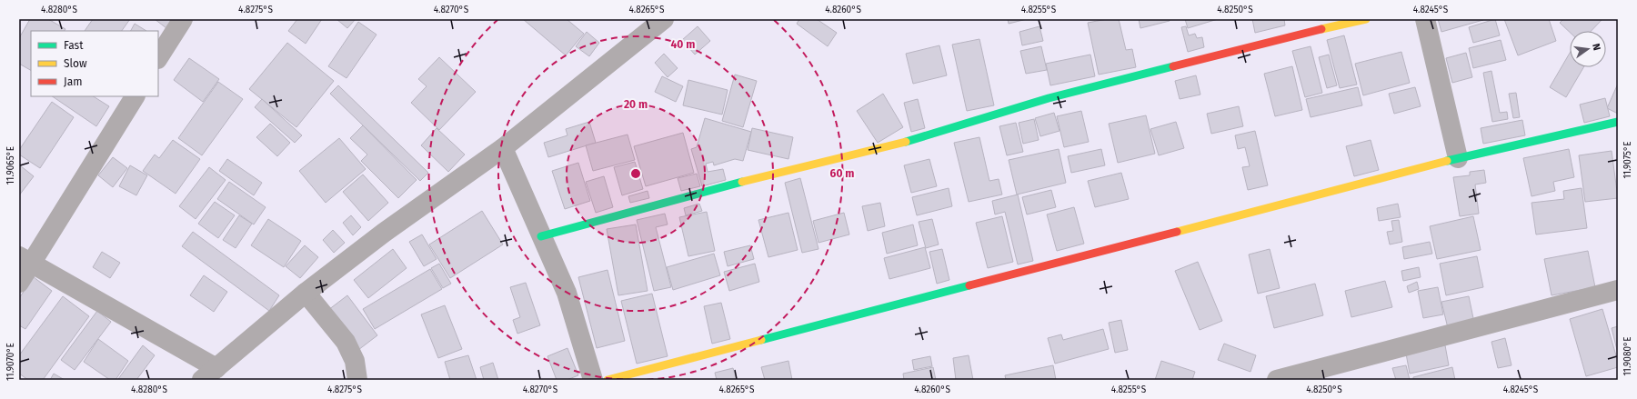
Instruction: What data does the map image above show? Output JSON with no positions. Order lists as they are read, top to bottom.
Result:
{
  "legend": ["Fast", "Slow", "Jam"],
  "north": "right",
  "coordinates": [
    "4.8280°S",
    "4.8275°S",
    "4.8270°S",
    "4.8265°S",
    "4.8260°S",
    "4.8255°S",
    "4.8250°S",
    "4.8245°S",
    "11.9075°E",
    "11.9065°E",
    "11.9080°E",
    "11.9070°E"
  ],
  "rings": ["40 m", "20 m", "60 m"]
}
